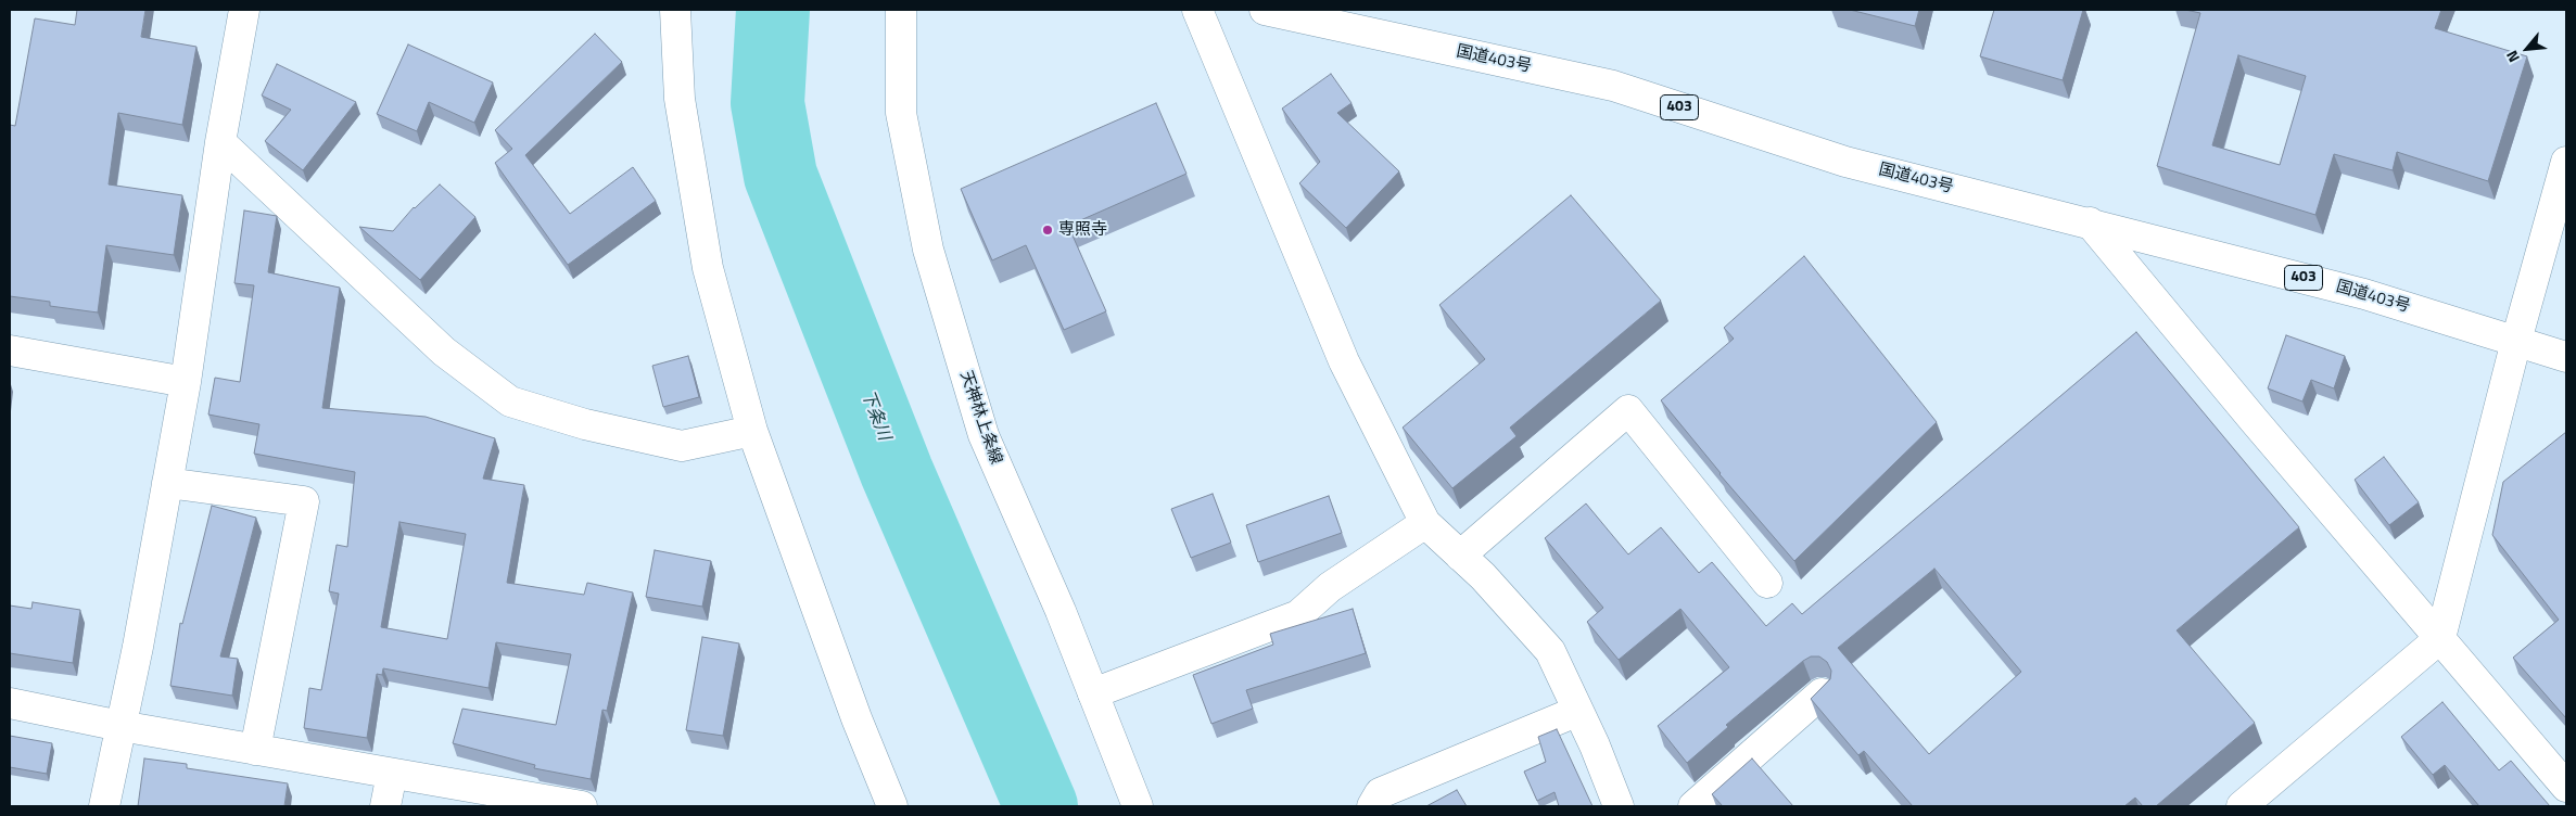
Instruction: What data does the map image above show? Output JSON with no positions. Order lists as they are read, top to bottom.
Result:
{
  "streets": {
    "main road": ["国道403号", "403", "天神林上条線"]
  },
  "water": ["下条川"],
  "places": ["専照寺"],
  "north": "bottom left"
}
